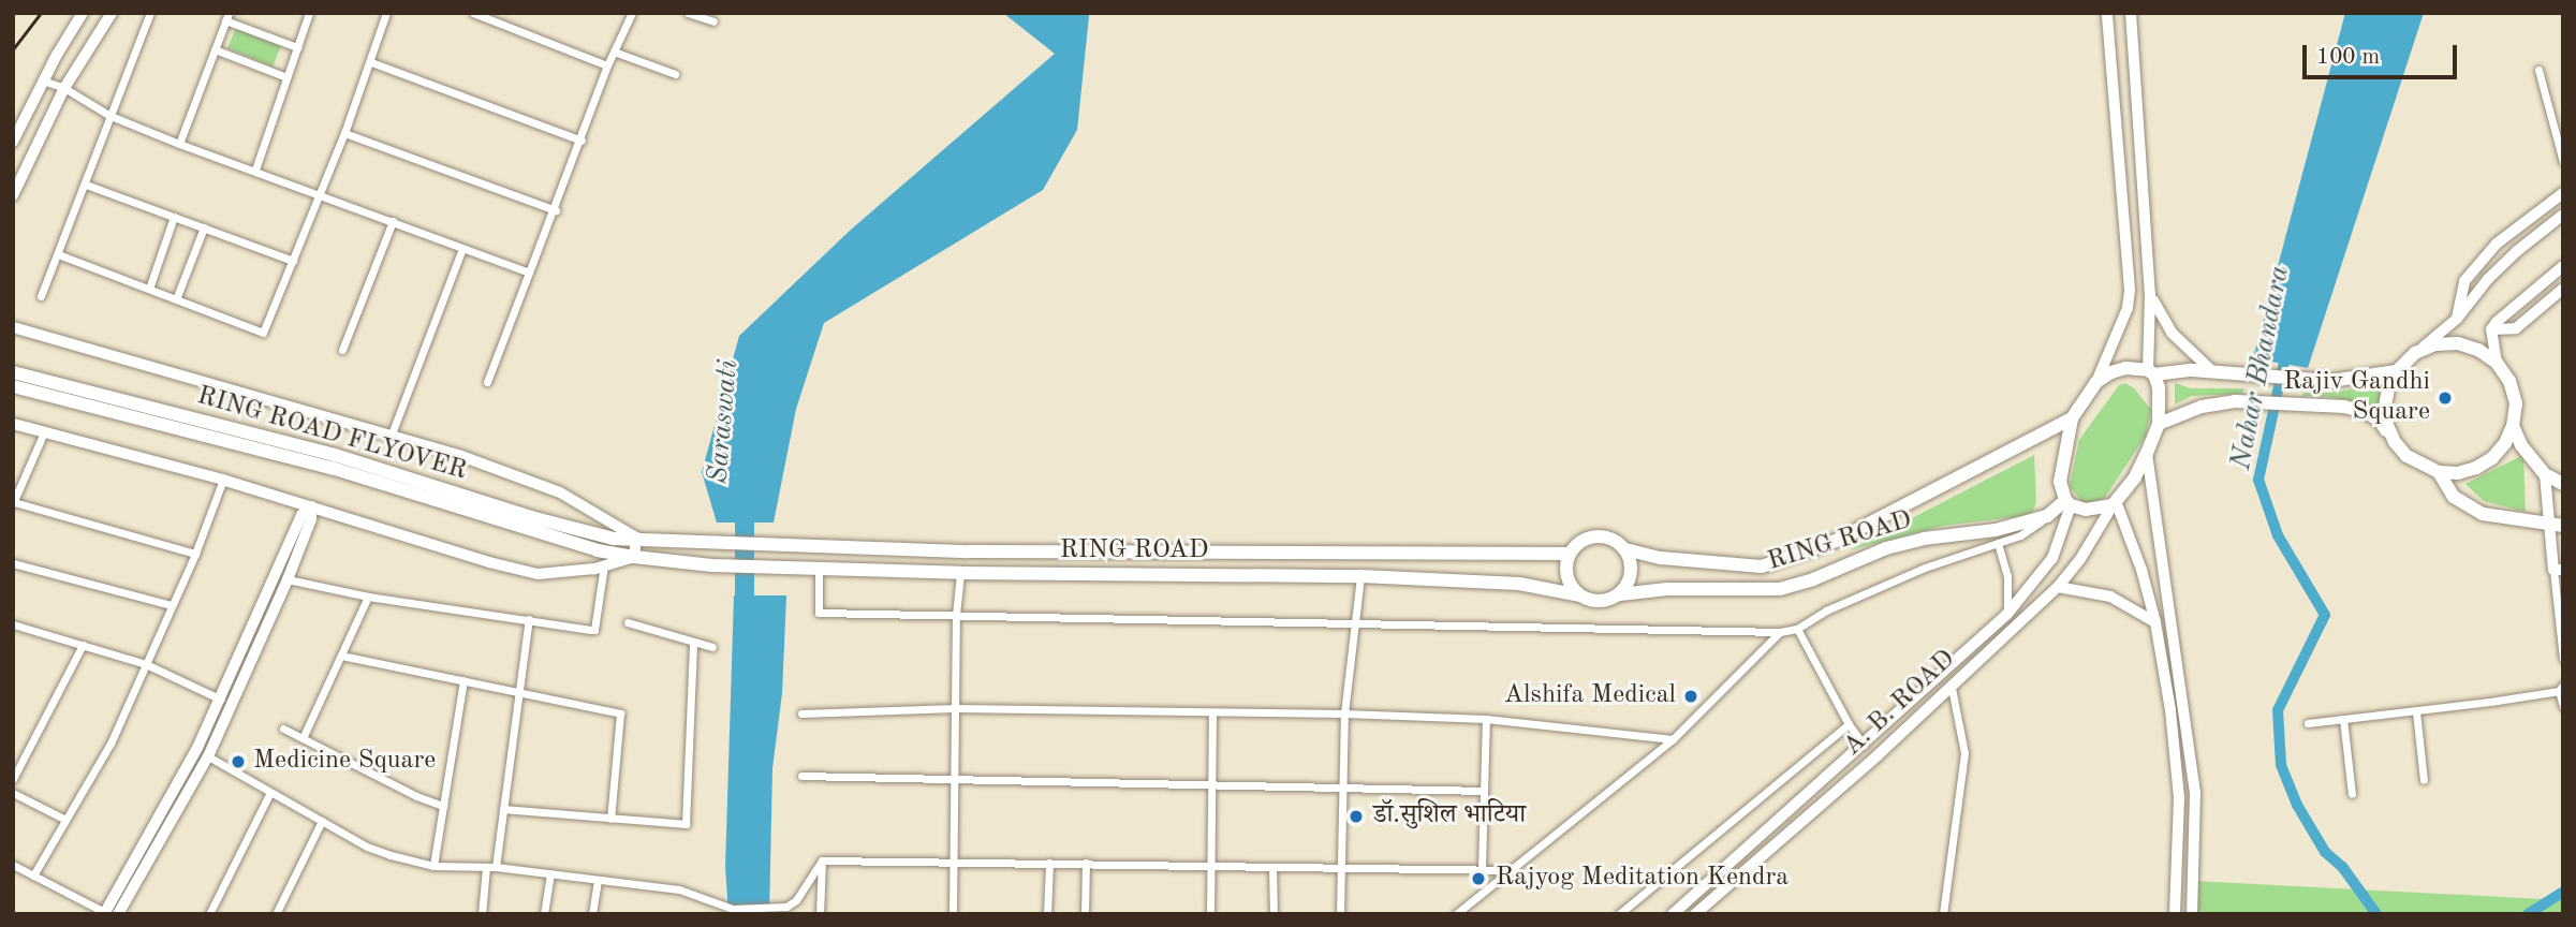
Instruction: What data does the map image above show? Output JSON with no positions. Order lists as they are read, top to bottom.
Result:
{
  "streets": {
    "highway": ["RING ROAD FLYOVER", "RING ROAD"],
    "main road": ["A. B. ROAD"]
  },
  "crossings": [
    ["RING ROAD FLYOVER", "RING ROAD"],
    ["RING ROAD", "A. B. ROAD"]
  ],
  "water": ["Nahar Bhandara", "Saraswati"],
  "places": [
    "Rajiv Gandhi Square",
    "Alshifa Medical",
    "Medicine Square",
    "डॉ.सुशिल भाटिया",
    "Rajyog Meditation Kendra"
  ],
  "scale_bar": "100 m"
}
